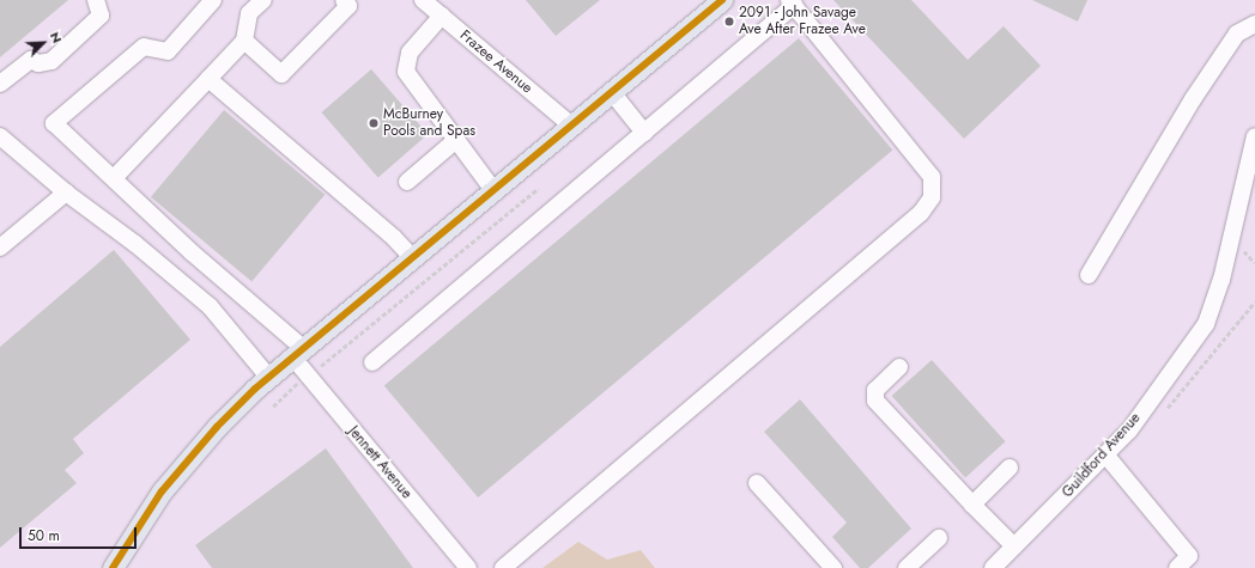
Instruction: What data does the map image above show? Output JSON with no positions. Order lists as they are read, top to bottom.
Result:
{
  "streets": {
    "street": ["Frazee Avenue", "Guildford Avenue", "Jennett Avenue"]
  },
  "places": ["2091 - John Savage Ave After Frazee Ave", "McBurney Pools and Spas"],
  "scale_bar": "50 m",
  "north": "top right"
}
